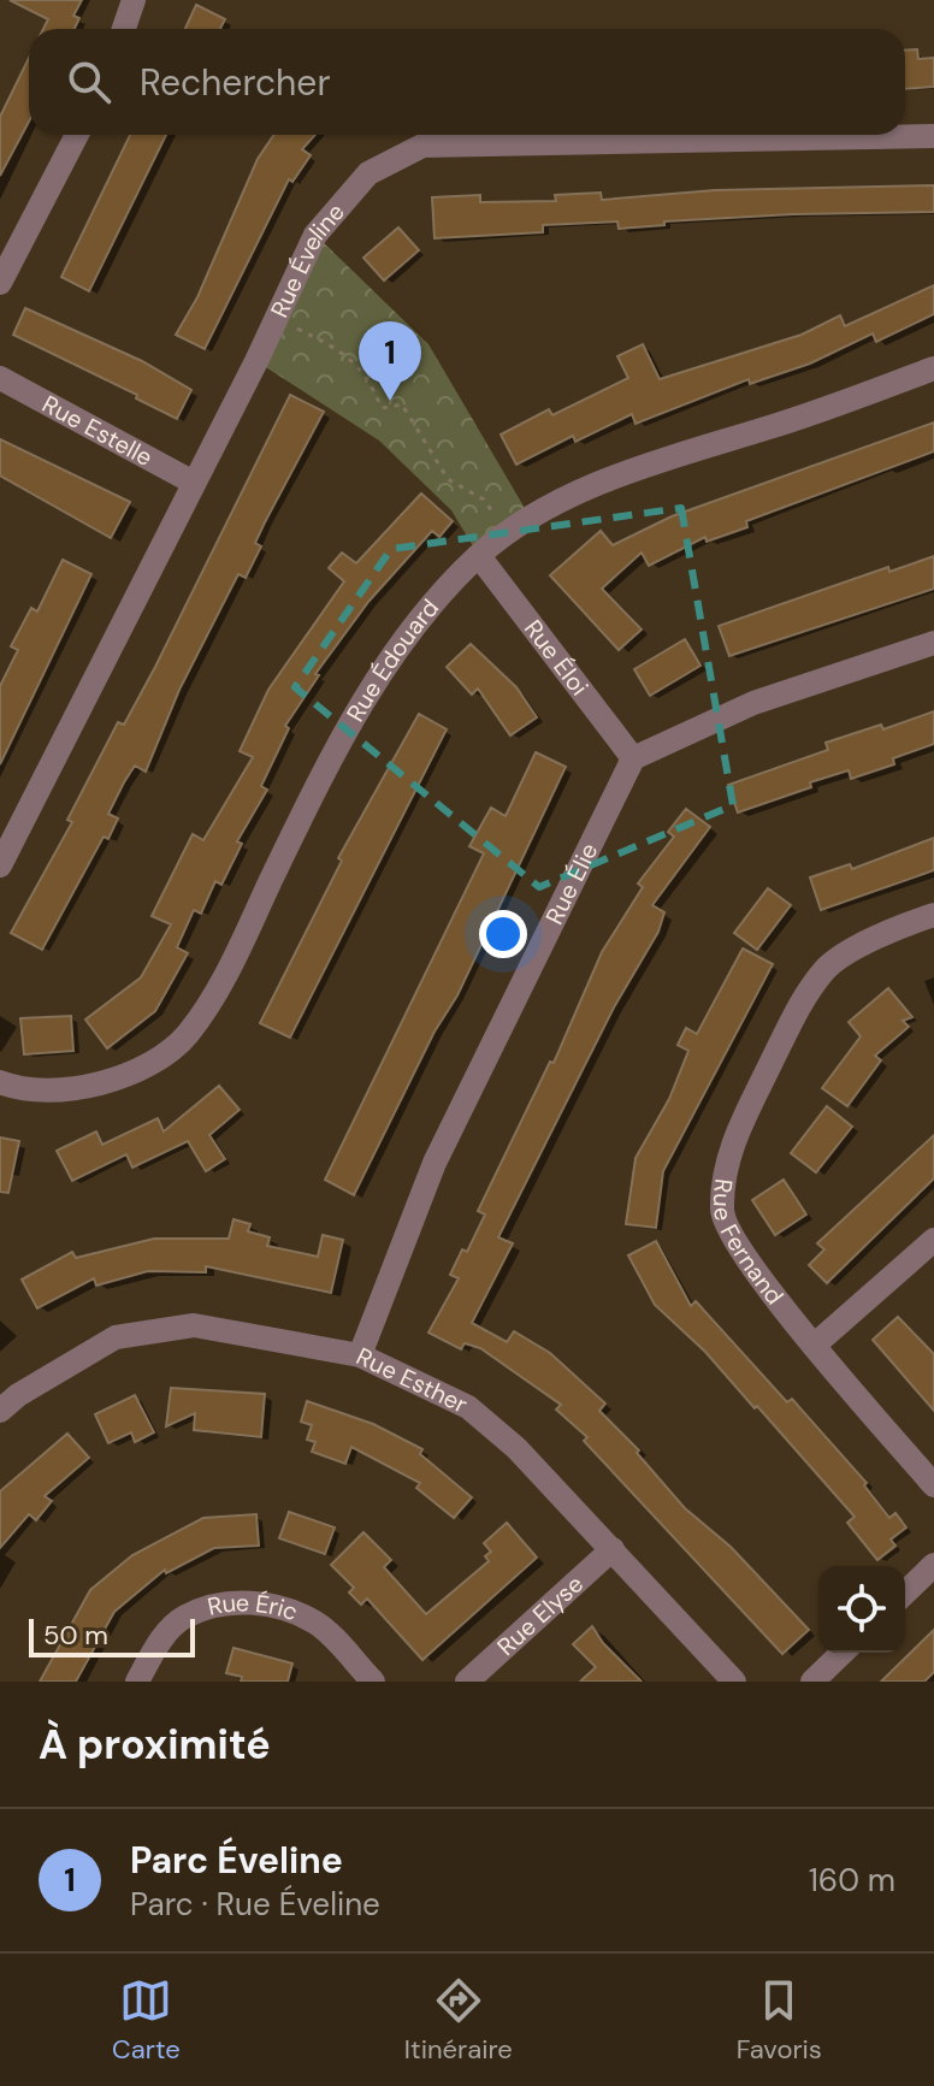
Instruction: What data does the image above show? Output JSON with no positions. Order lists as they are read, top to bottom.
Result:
{
  "streets": {
    "street": [
      "Rue Éveline",
      "Rue Estelle",
      "Rue Éloi",
      "Rue Édouard",
      "Rue Élie",
      "Rue Fernand",
      "Rue Esther",
      "Rue Éric",
      "Rue Elyse"
    ]
  },
  "crossings": [
    ["Rue Éveline", "Rue Estelle"],
    ["Rue Éloi", "Rue Édouard"],
    ["Rue Éloi", "Rue Élie"],
    ["Rue Élie", "Rue Esther"],
    ["Rue Esther", "Rue Elyse"]
  ],
  "scale_bar": "50 m",
  "page": {
    "search": "Rechercher",
    "pins": "1",
    "scale": "50 m",
    "heading": "À proximité",
    "list": [
      {
        "mark": "1",
        "name": "Parc Éveline",
        "note": "Parc · Rue Éveline",
        "value": "160 m"
      }
    ],
    "nav": ["Carte", "Itinéraire", "Favoris"]
  }
}
